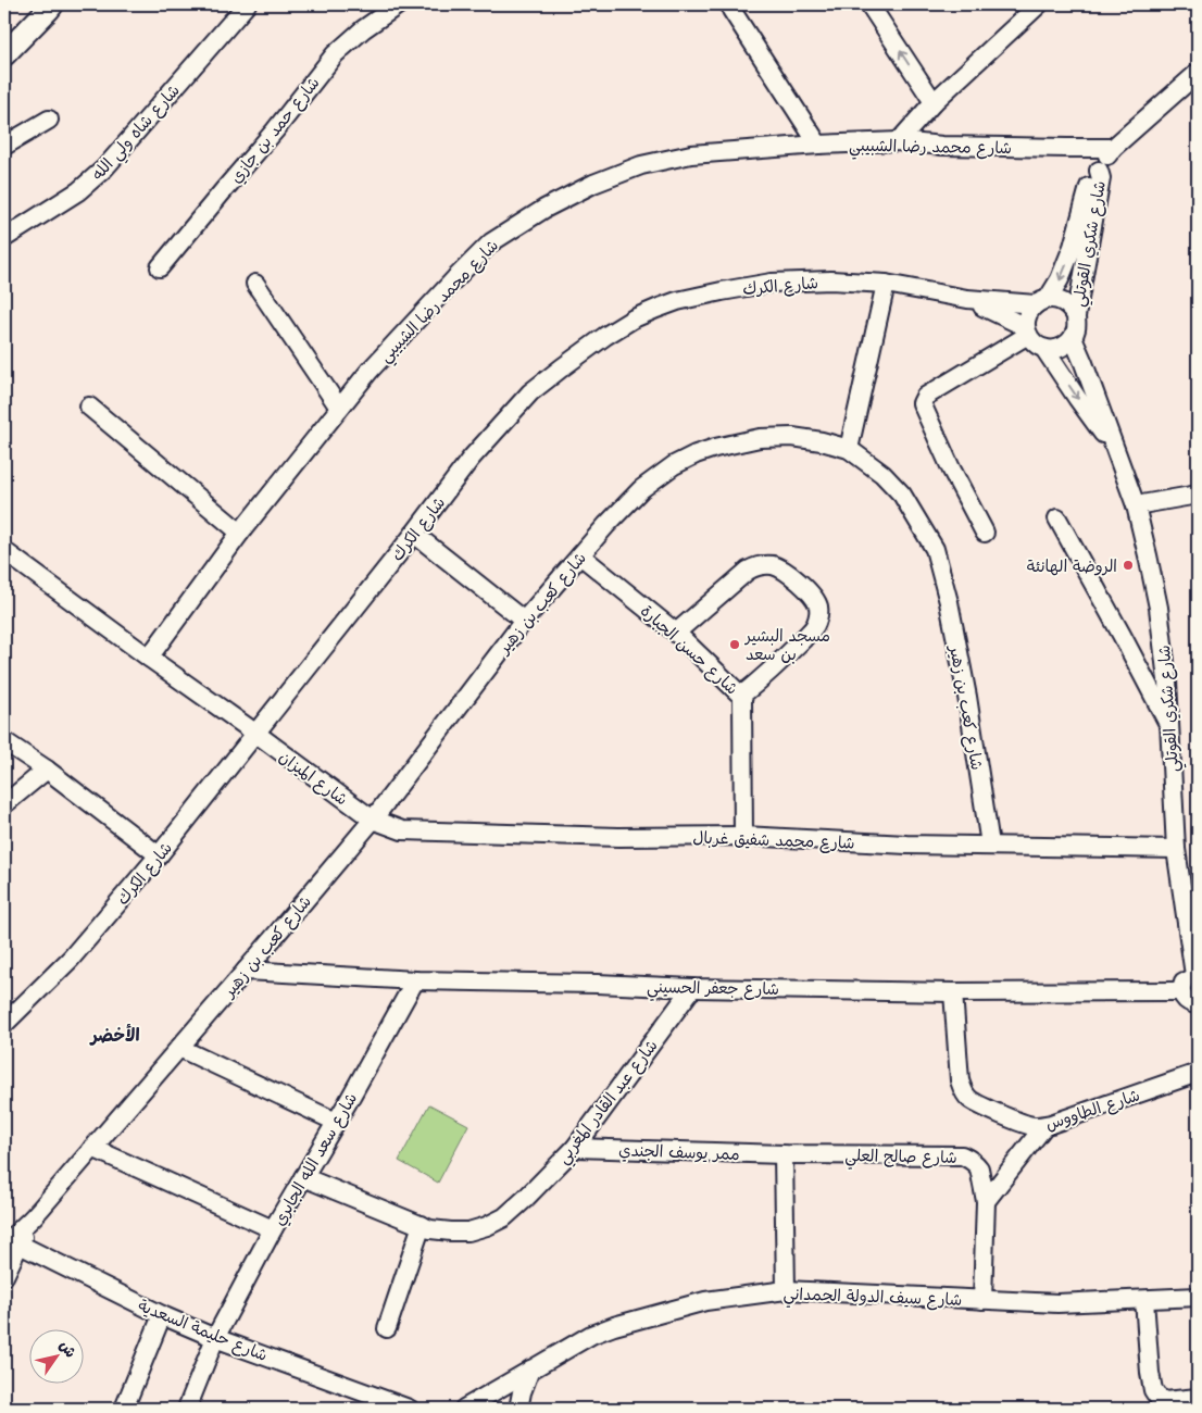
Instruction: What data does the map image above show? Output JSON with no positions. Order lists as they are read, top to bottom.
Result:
{
  "streets": {
    "street": [
      "شارع حمد بن جازي",
      "شارع شاه ولي الله",
      "شارع محمد رضا الشبيبي",
      "شارع شكري القوتلي",
      "شارع الكرك",
      "شارع كعب بن زهير",
      "شارع حسن الجبارة",
      "شارع الميزان",
      "شارع محمد شفيق غربال",
      "شارع جعفر الحسيني",
      "شارع عبد القادر المغربي",
      "شارع الطاووس",
      "ممر يوسف الجندي",
      "شارع صالح العلي",
      "شارع سعد الله الجابري",
      "شارع سيف الدولة الحمداني",
      "شارع حليمة السعدية"
    ]
  },
  "crossings": [
    ["شارع محمد رضا الشبيبي", "شارع شكري القوتلي"],
    ["شارع شكري القوتلي", "شارع الكرك"],
    ["شارع شكري القوتلي", "شارع محمد شفيق غربال"],
    ["شارع الكرك", "شارع الميزان"],
    ["شارع كعب بن زهير", "شارع حسن الجبارة"],
    ["شارع كعب بن زهير", "شارع الميزان"],
    ["شارع كعب بن زهير", "شارع محمد شفيق غربال"],
    ["شارع كعب بن زهير", "شارع جعفر الحسيني"],
    ["شارع كعب بن زهير", "شارع حليمة السعدية"],
    ["شارع حسن الجبارة", "شارع محمد شفيق غربال"],
    ["شارع الميزان", "شارع محمد شفيق غربال"],
    ["شارع جعفر الحسيني", "شارع عبد القادر المغربي"],
    ["شارع جعفر الحسيني", "شارع الطاووس"],
    ["شارع جعفر الحسيني", "شارع سعد الله الجابري"],
    ["شارع عبد القادر المغربي", "ممر يوسف الجندي"],
    ["شارع عبد القادر المغربي", "شارع سعد الله الجابري"],
    ["ممر يوسف الجندي", "شارع صالح العلي"],
    ["شارع صالح العلي", "شارع سيف الدولة الحمداني"],
    ["شارع سعد الله الجابري", "شارع حليمة السعدية"]
  ],
  "districts": ["الأخضر"],
  "places": ["الروضة الهانئة", "مسجد البشير بن سعد"],
  "north": "top right"
}
